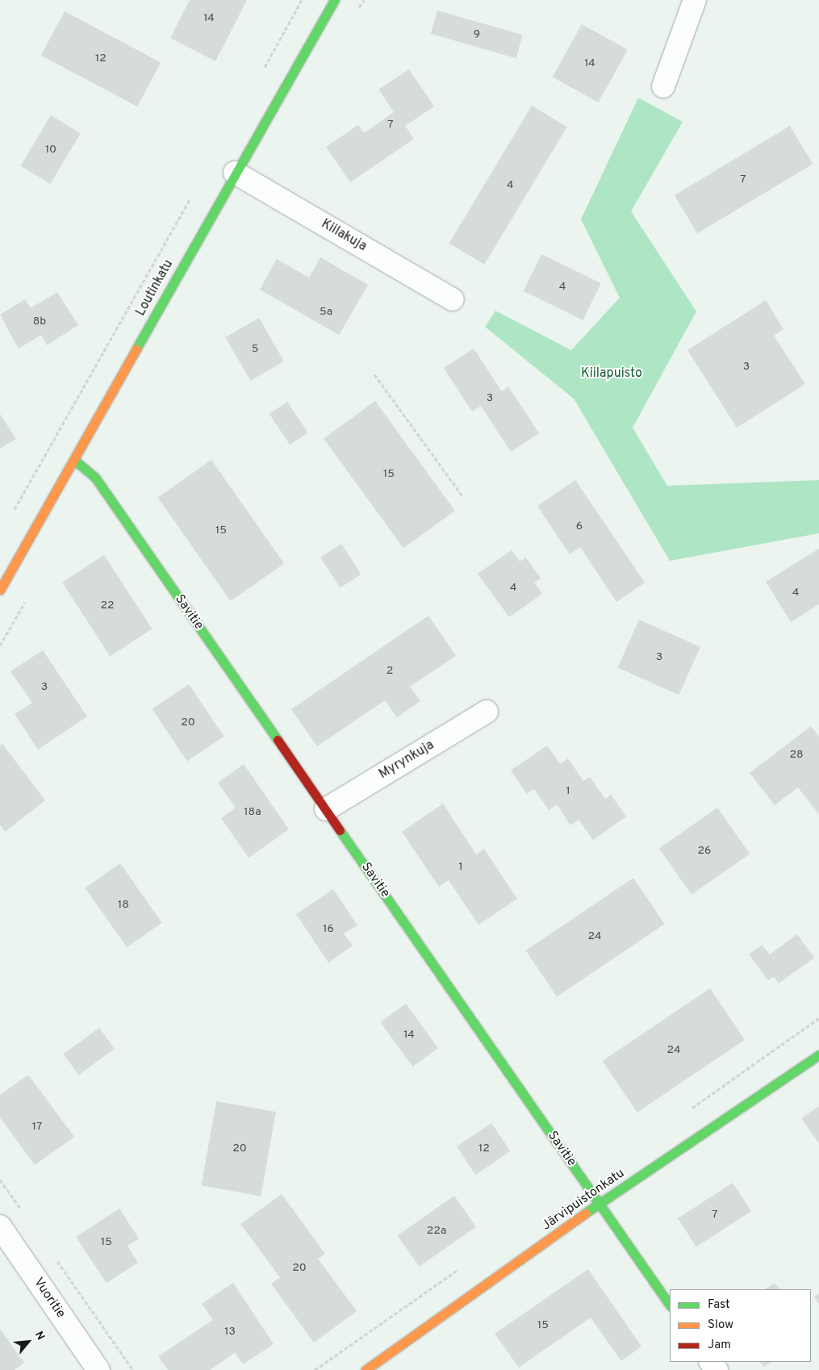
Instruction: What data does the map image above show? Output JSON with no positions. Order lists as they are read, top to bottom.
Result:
{
  "streets": {
    "street": [
      "Kiilakuja",
      "Loutinkatu",
      "Savitie",
      "Myrynkuja",
      "Järvipuistonkatu",
      "Vuoritie"
    ]
  },
  "crossings": [
    ["Kiilakuja", "Loutinkatu"],
    ["Loutinkatu", "Savitie"],
    ["Savitie", "Myrynkuja"],
    ["Savitie", "Järvipuistonkatu"]
  ],
  "parks": ["Kiilapuisto"],
  "house_numbers": [
    "14",
    "9",
    "12",
    "14",
    "7",
    "10",
    "7",
    "4",
    "4",
    "5a",
    "8b",
    "5",
    "3",
    "3",
    "15",
    "6",
    "15",
    "4",
    "4",
    "22",
    "3",
    "2",
    "3",
    "20",
    "28",
    "1",
    "18a",
    "26",
    "1",
    "18",
    "16",
    "24",
    "14",
    "24",
    "17",
    "20",
    "12",
    "7",
    "22a",
    "15",
    "20",
    "15",
    "13"
  ],
  "legend": ["Fast", "Slow", "Jam"],
  "north": "top right"
}
